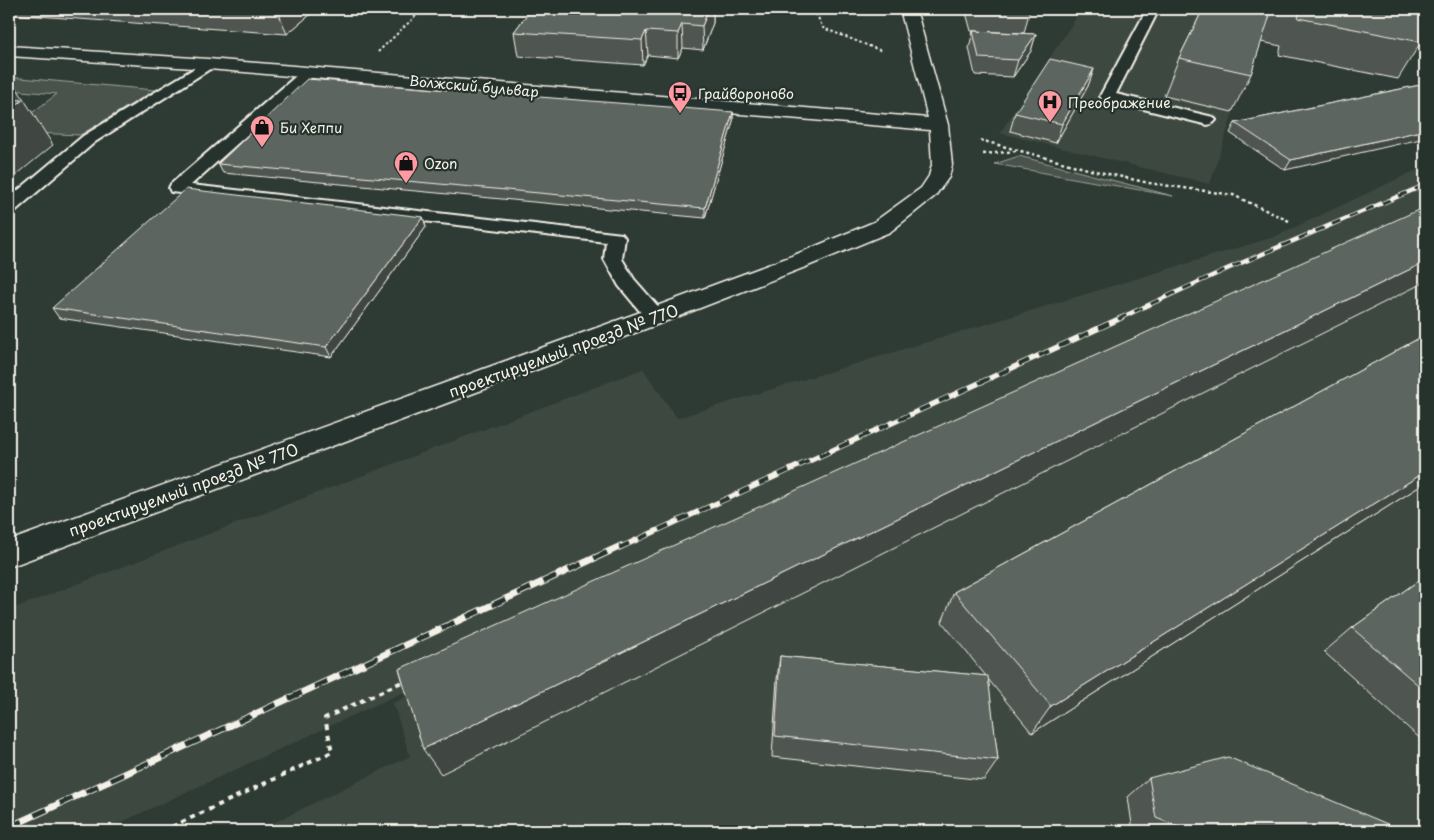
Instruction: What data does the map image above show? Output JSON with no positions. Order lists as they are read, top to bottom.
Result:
{
  "streets": {
    "street": ["Волжский бульвар", "проектируемый проезд № 770"]
  },
  "crossings": [
    ["Волжский бульвар", "проектируемый проезд № 770"]
  ],
  "places": {
    "bus stop": ["Грайвороново"],
    "hospital": ["Преображение"],
    "shop": ["Би Хеппи", "Ozon"]
  }
}
